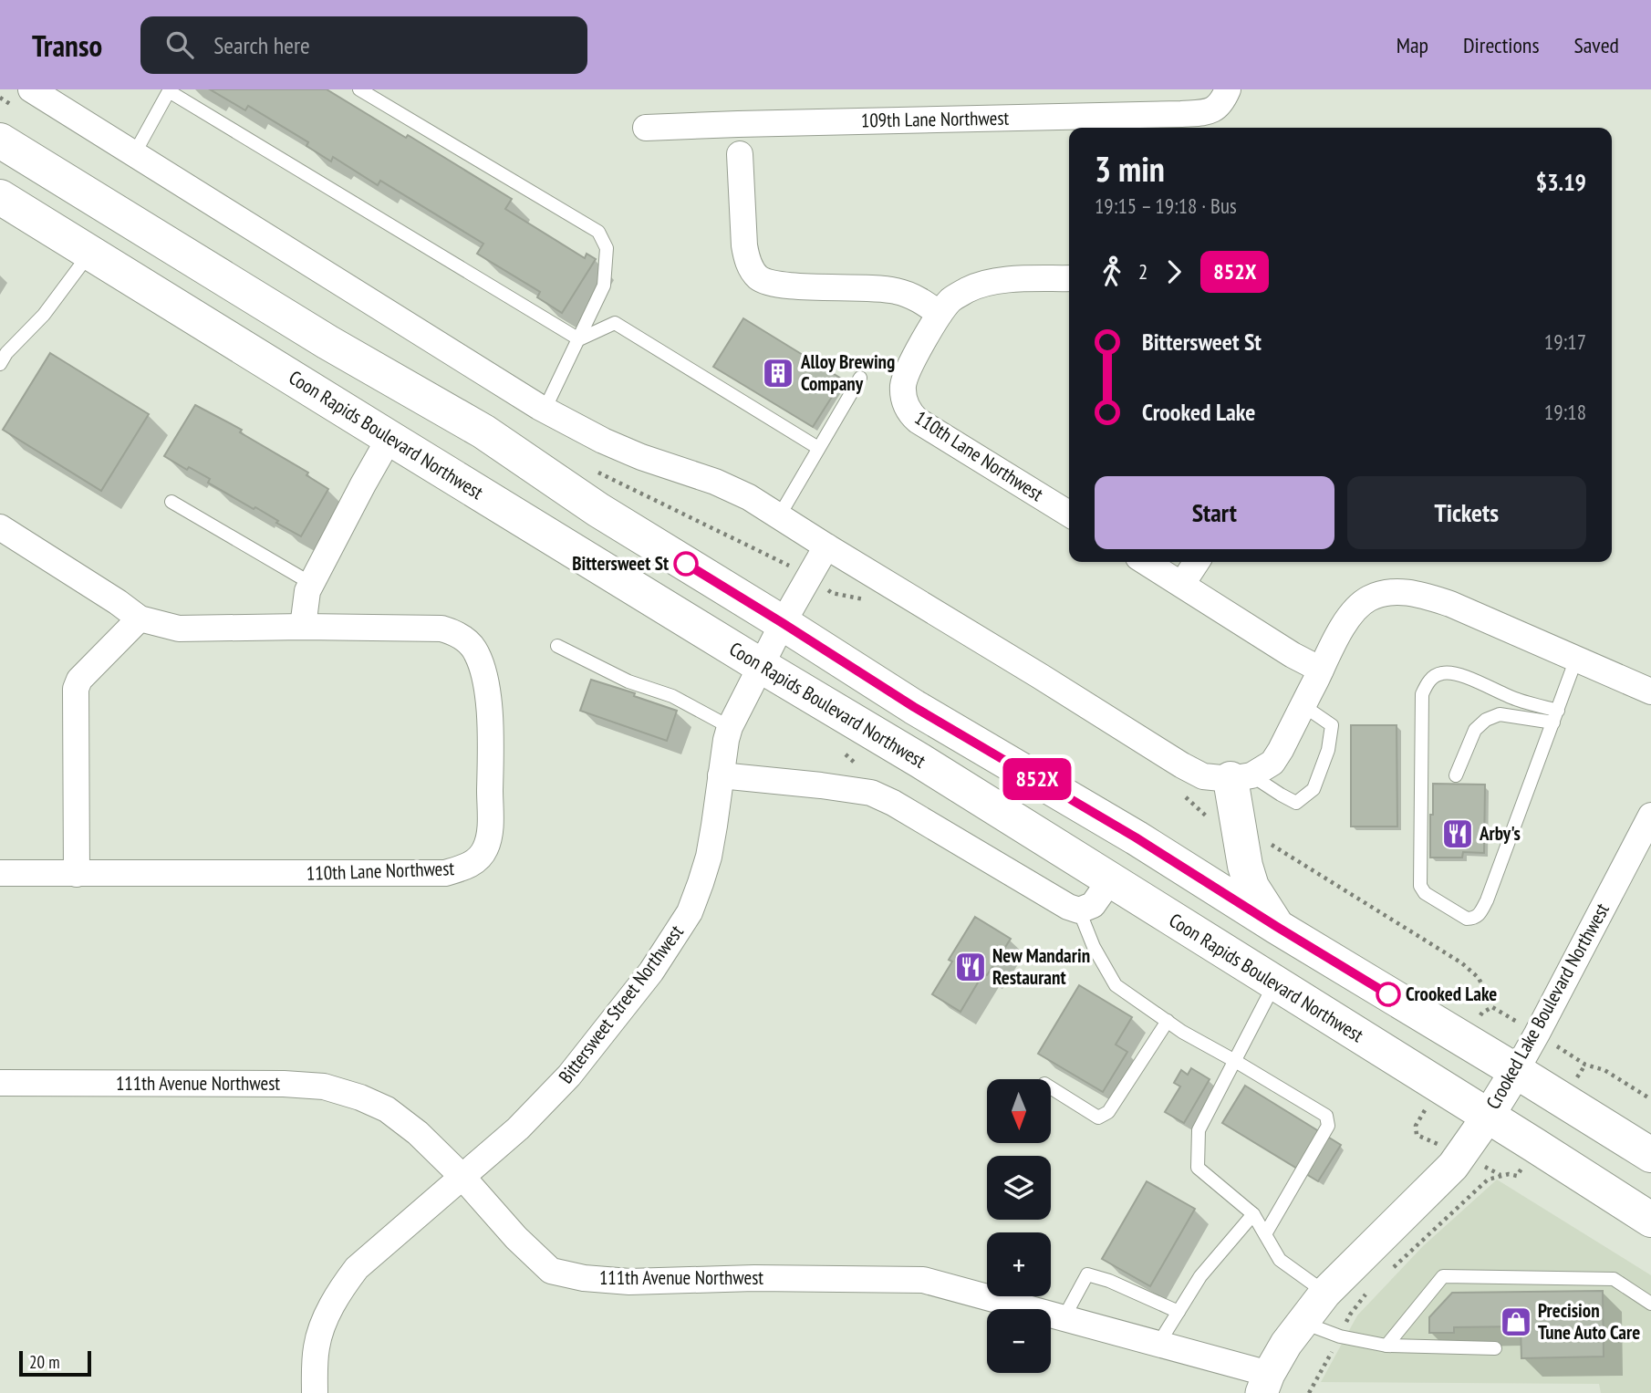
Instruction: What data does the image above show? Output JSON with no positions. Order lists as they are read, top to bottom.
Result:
{
  "streets": {
    "main road": ["Coon Rapids Boulevard Northwest"],
    "street": [
      "109th Lane Northwest",
      "110th Lane Northwest",
      "Bittersweet Street Northwest",
      "Crooked Lake Boulevard Northwest",
      "111th Avenue Northwest"
    ]
  },
  "crossings": [
    ["Coon Rapids Boulevard Northwest", "Bittersweet Street Northwest"],
    ["Coon Rapids Boulevard Northwest", "Crooked Lake Boulevard Northwest"],
    ["Bittersweet Street Northwest", "111th Avenue Northwest"],
    ["Crooked Lake Boulevard Northwest", "111th Avenue Northwest"]
  ],
  "places": {
    "building": ["Alloy Brewing Company"],
    "other": ["Bittersweet St", "Crooked Lake"],
    "restaurant": ["Arby's", "New Mandarin Restaurant"],
    "shop": ["Precision Tune Auto Care"]
  },
  "lines": ["bus line 852X"],
  "scale_bar": "20 m",
  "north": "bottom",
  "page": {
    "header": "Transo",
    "search": "Search here",
    "nav": ["Map", "Directions", "Saved"],
    "on_map": "852X",
    "heading": ["3 min", "19:15 – 19:18 · Bus", "$3.19"],
    "legs": ["2", "852X"],
    "list": [
      {
        "name": "Bittersweet St",
        "value": "19:17"
      },
      {
        "name": "Crooked Lake",
        "value": "19:18"
      }
    ],
    "buttons": ["Start", "Tickets"],
    "map_buttons": ["+", "−"],
    "scale": "20 m"
  }
}
